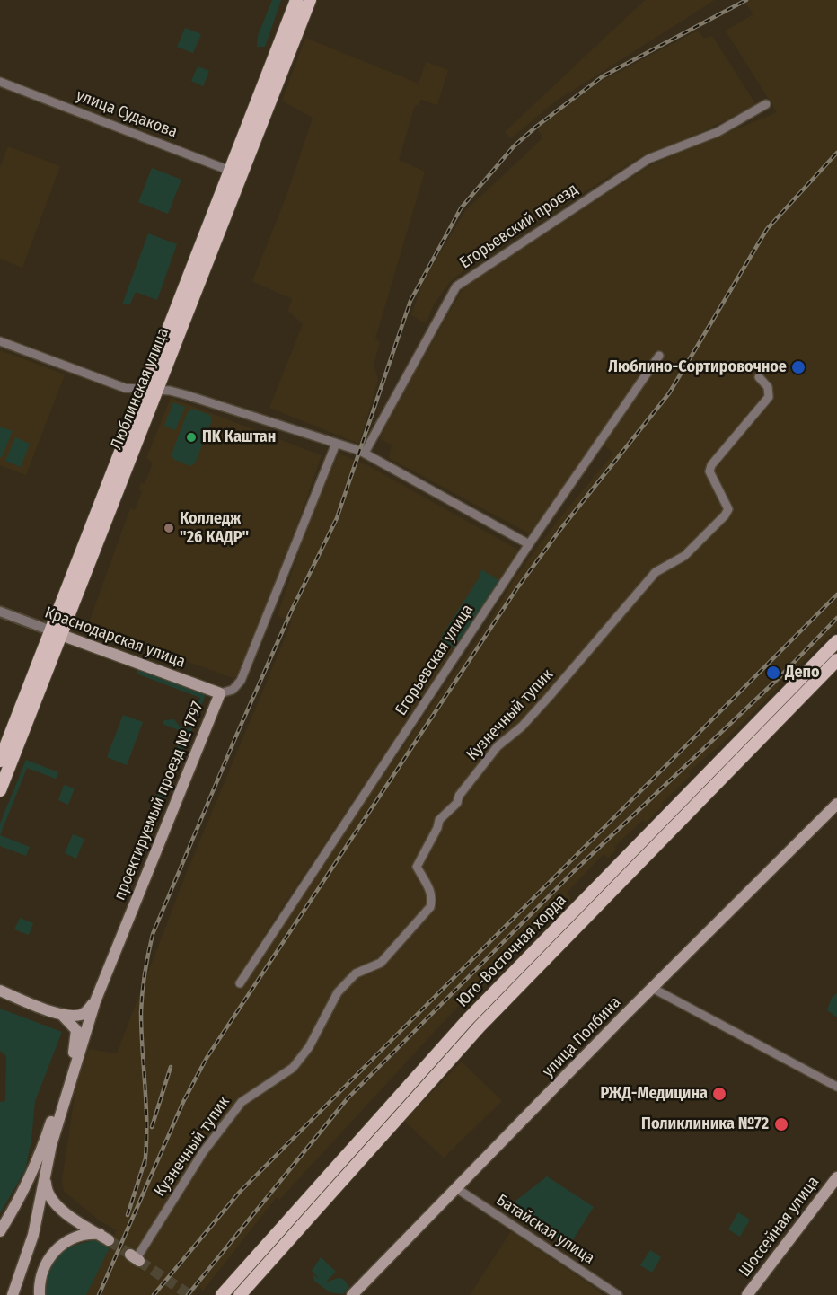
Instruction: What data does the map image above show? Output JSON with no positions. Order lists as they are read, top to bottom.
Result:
{
  "streets": {
    "main road": [
      "Люблинская улица",
      "Краснодарская улица",
      "проектируемый проезд № 1797",
      "Юго-Восточная хорда",
      "улица Полбина",
      "Шоссейная улица"
    ],
    "street": [
      "улица Судакова",
      "Егорьевский проезд",
      "Егорьевская улица",
      "Кузнечный тупик",
      "Батайская улица"
    ]
  },
  "crossings": [
    ["улица Судакова", "Люблинская улица"],
    ["Люблинская улица", "Краснодарская улица"],
    ["Краснодарская улица", "проектируемый проезд № 1797"],
    ["улица Полбина", "Батайская улица"]
  ],
  "places": [
    "Люблино-Сортировочное",
    "ПК Каштан",
    "Колледж \"26 КАДР\"",
    "Депо",
    "РЖД-Медицина",
    "Поликлиника №72"
  ]
}
